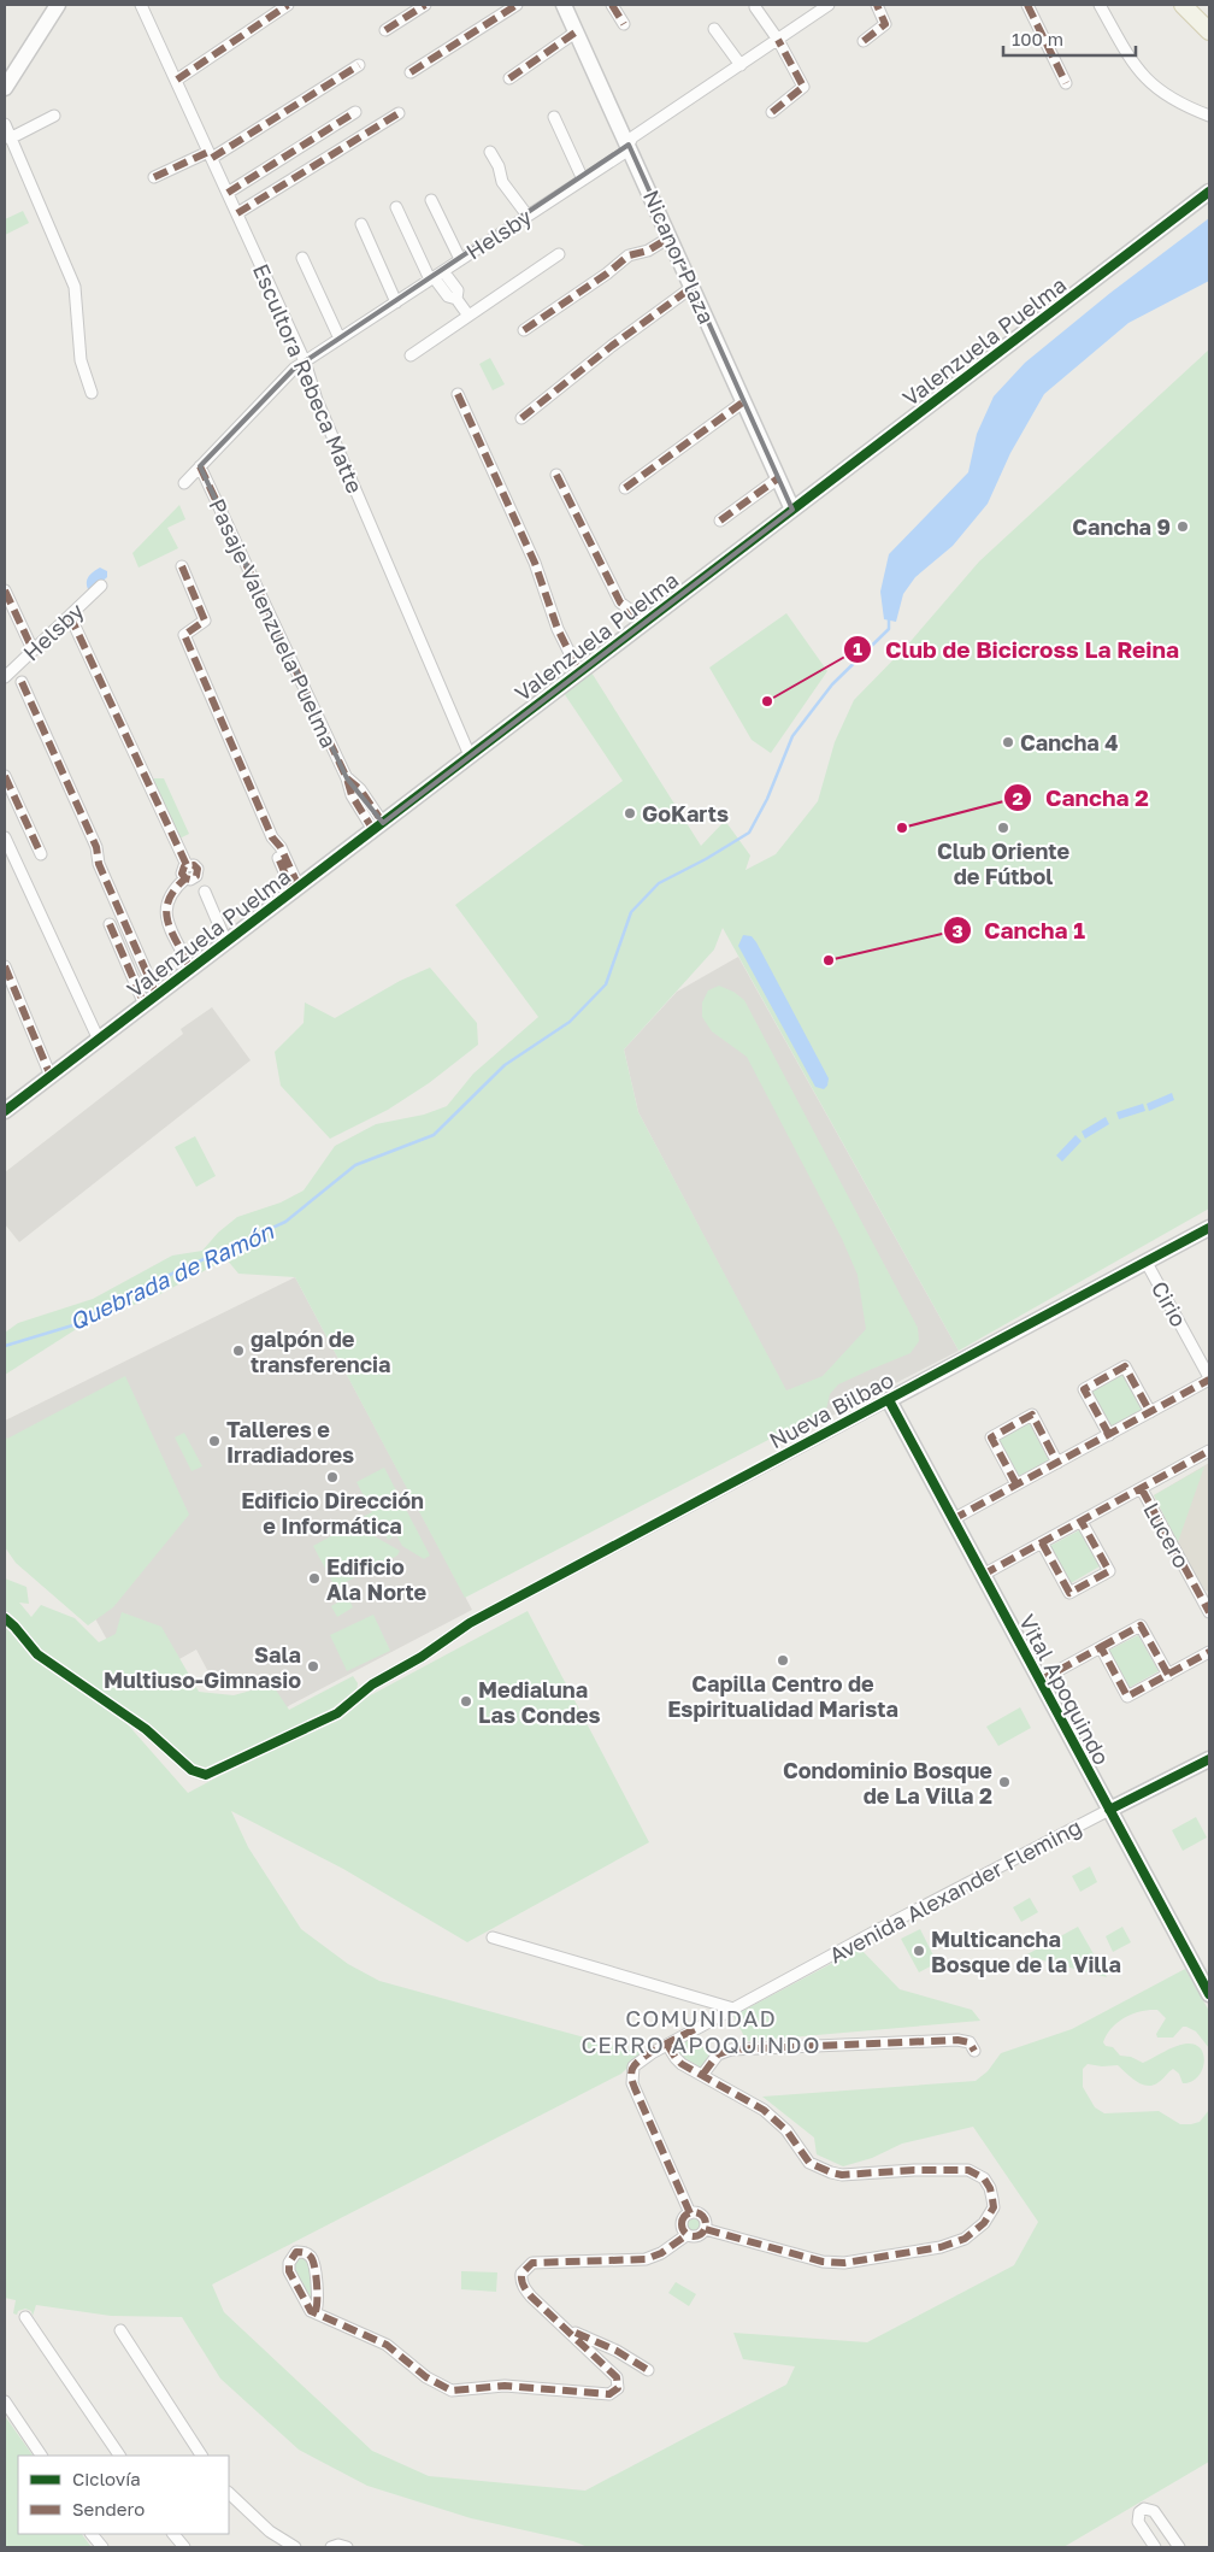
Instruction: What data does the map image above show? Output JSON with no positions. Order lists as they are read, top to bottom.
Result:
{
  "streets": {
    "street": [
      "Helsby",
      "Nicanor Plaza",
      "Valenzuela Puelma",
      "Escultora Rebeca Matte",
      "Pasaje Valenzuela Puelma",
      "Cirio",
      "Nueva Bilbao",
      "Lucero",
      "Vital Apoquindo",
      "Avenida Alexander Fleming"
    ]
  },
  "crossings": [
    ["Helsby", "Nicanor Plaza"],
    ["Helsby", "Escultora Rebeca Matte"],
    ["Helsby", "Pasaje Valenzuela Puelma"],
    ["Nicanor Plaza", "Valenzuela Puelma"],
    ["Valenzuela Puelma", "Escultora Rebeca Matte"],
    ["Valenzuela Puelma", "Pasaje Valenzuela Puelma"],
    ["Cirio", "Nueva Bilbao"],
    ["Nueva Bilbao", "Vital Apoquindo"],
    ["Vital Apoquindo", "Avenida Alexander Fleming"]
  ],
  "districts": ["COMUNIDAD CERRO APOQUINDO"],
  "water": ["Quebrada de Ramón"],
  "places": [
    "Cancha 9",
    "Club de Bicicross La Reina",
    "Cancha 4",
    "GoKarts",
    "Cancha 2",
    "Club Oriente de Fútbol",
    "Cancha 1",
    "galpón de transferencia",
    "Talleres e Irradiadores",
    "Edificio Dirección e Informática",
    "Edificio Ala Norte",
    "Capilla Centro de Espiritualidad Marista",
    "Sala Multiuso-Gimnasio",
    "Medialuna Las Condes",
    "Condominio Bosque de La Villa 2",
    "Multicancha Bosque de la Villa"
  ],
  "legend": ["Ciclovía", "Sendero"],
  "scale_bar": "100 m"
}
